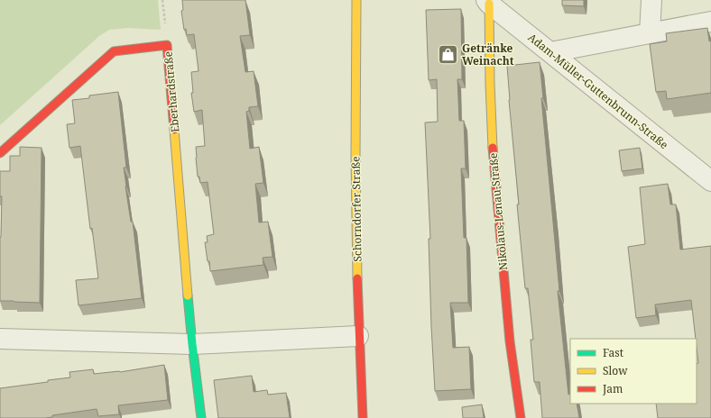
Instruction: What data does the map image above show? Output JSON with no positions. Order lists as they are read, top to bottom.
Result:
{
  "streets": {
    "street": [
      "Adam-Müller-Guttenbrunn-Straße",
      "Eberhardstraße",
      "Schorndorfer Straße",
      "Nikolaus-Lenau-Straße"
    ]
  },
  "crossings": [
    ["Adam-Müller-Guttenbrunn-Straße", "Nikolaus-Lenau-Straße"]
  ],
  "places": {
    "shop": ["Getränke Weinacht"]
  },
  "legend": ["Fast", "Slow", "Jam"]
}
